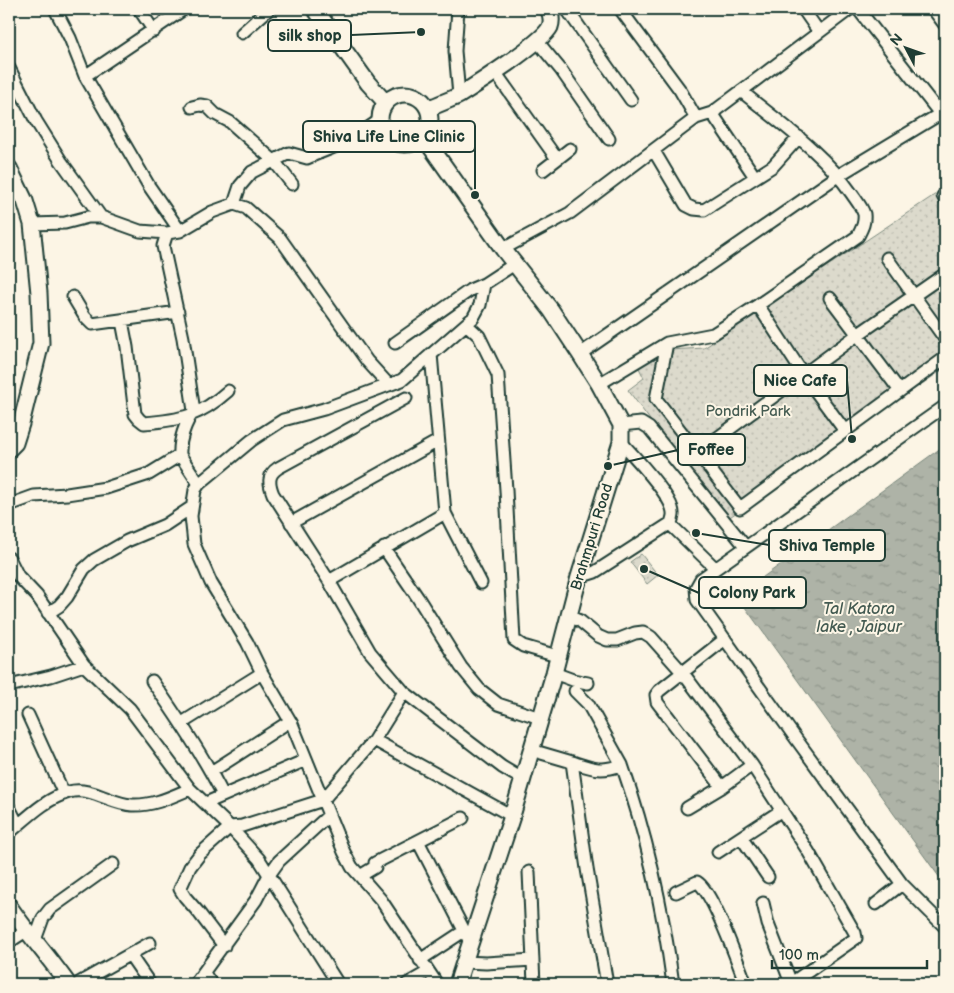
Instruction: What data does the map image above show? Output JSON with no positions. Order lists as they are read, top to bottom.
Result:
{
  "streets": {
    "street": ["Brahmpuri Road"]
  },
  "water": ["Tal Katora lake , Jaipur"],
  "parks": ["Pondrik Park"],
  "places": [
    "silk shop",
    "Shiva Life Line Clinic",
    "Nice Cafe",
    "Foffee",
    "Shiva Temple",
    "Colony Park"
  ],
  "scale_bar": "100 m",
  "north": "top left"
}
